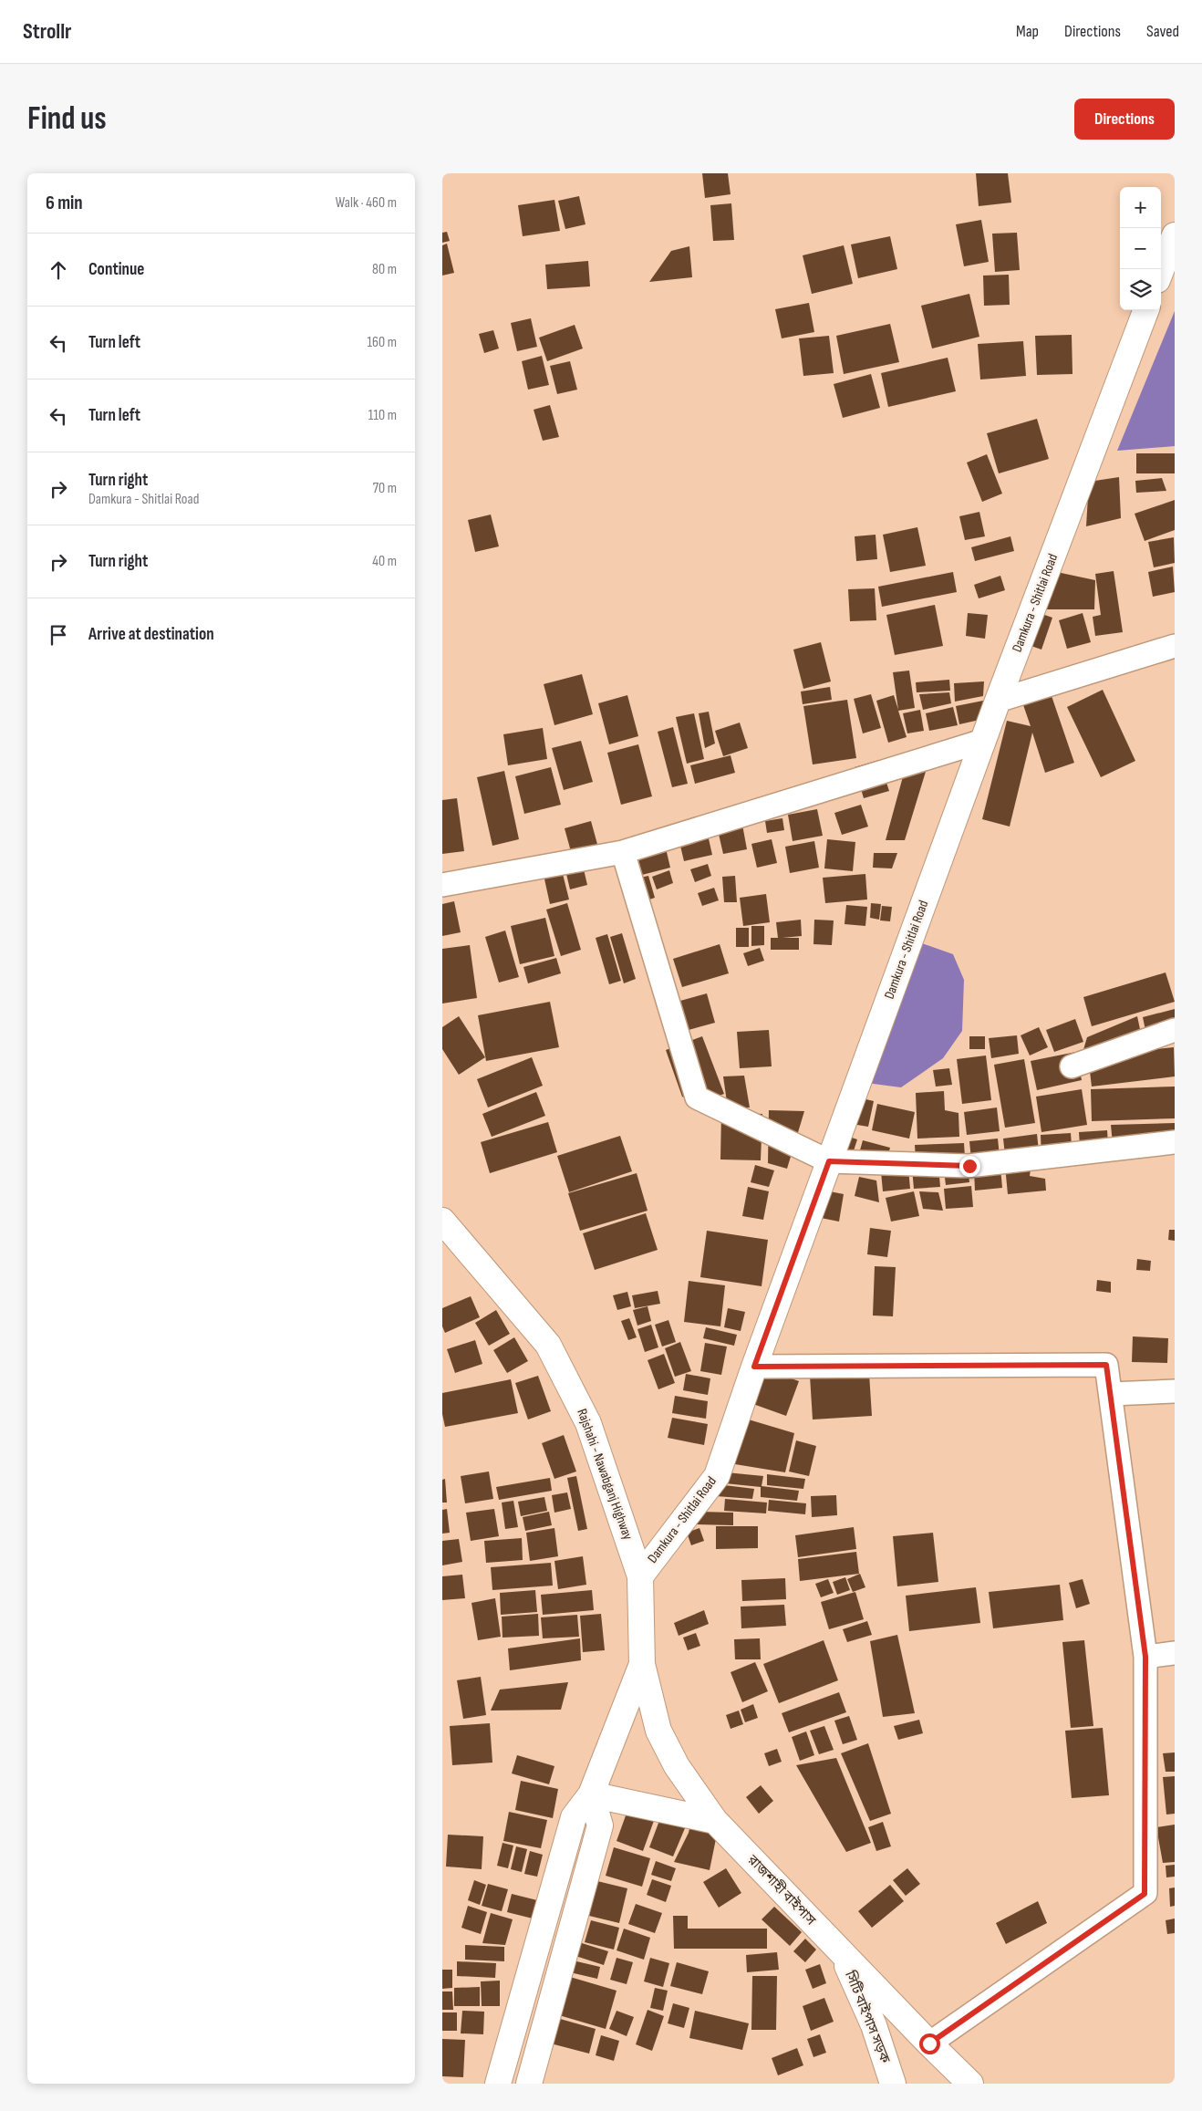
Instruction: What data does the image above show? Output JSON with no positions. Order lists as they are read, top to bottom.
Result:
{
  "streets": {
    "main road": [
      "Damkura - Shitlai Road",
      "Rajshahi - Nawabganj Highway",
      "রাজশাহী বাইপাস",
      "সিটি বাইপাস সড়ক"
    ]
  },
  "crossings": [
    ["Damkura - Shitlai Road", "Rajshahi - Nawabganj Highway"],
    ["Rajshahi - Nawabganj Highway", "রাজশাহী বাইপাস"],
    ["রাজশাহী বাইপাস", "সিটি বাইপাস সড়ক"]
  ],
  "page": {
    "header": "Strollr",
    "nav": ["Map", "Directions", "Saved"],
    "buttons": "Directions",
    "title": "Find us",
    "heading": ["6 min", "Walk · 460 m"],
    "map_buttons": ["+", "−"],
    "list": [
      ["Continue", "80 m"],
      ["Turn left", "160 m"],
      ["Turn left", "110 m"],
      ["Turn right", "Damkura - Shitlai Road", "70 m"],
      ["Turn right", "40 m"],
      "Arrive at destination"
    ]
  }
}
